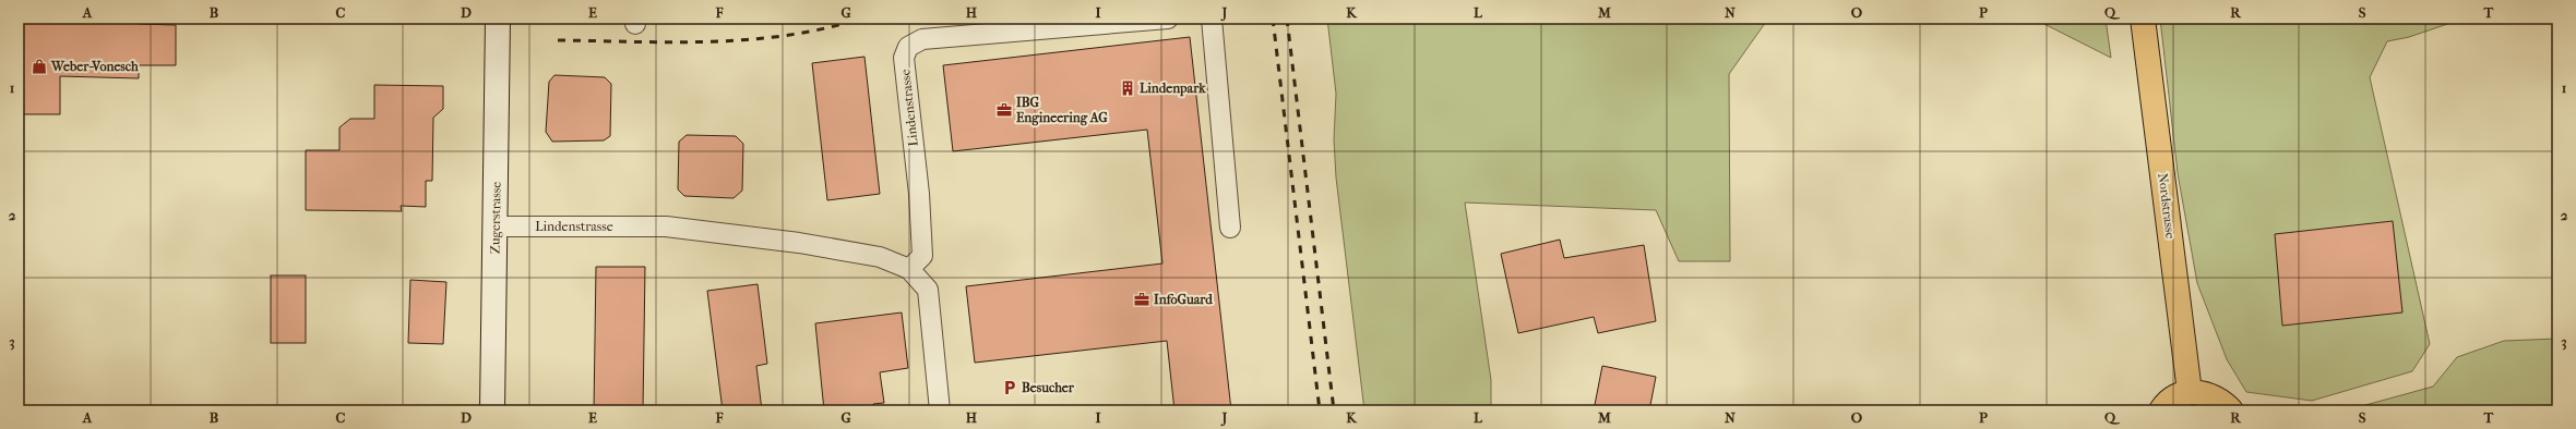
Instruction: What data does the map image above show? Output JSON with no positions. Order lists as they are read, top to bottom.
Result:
{
  "streets": {
    "main road": ["Nordstrasse", "Zugerstrasse"],
    "street": ["Lindenstrasse"]
  },
  "crossings": [
    ["Lindenstrasse", "Zugerstrasse"]
  ],
  "places": {
    "shop": ["Weber-Vonesch"],
    "building": ["Lindenpark"],
    "office": ["IBG Engineering AG", "InfoGuard"],
    "parking": ["Besucher"]
  },
  "grid": {
    "columns": [
      "A",
      "B",
      "C",
      "D",
      "E",
      "F",
      "G",
      "H",
      "I",
      "J",
      "K",
      "L",
      "M",
      "N",
      "O",
      "P",
      "Q",
      "R",
      "S",
      "T"
    ],
    "rows": ["1", "2", "3"]
  }
}
